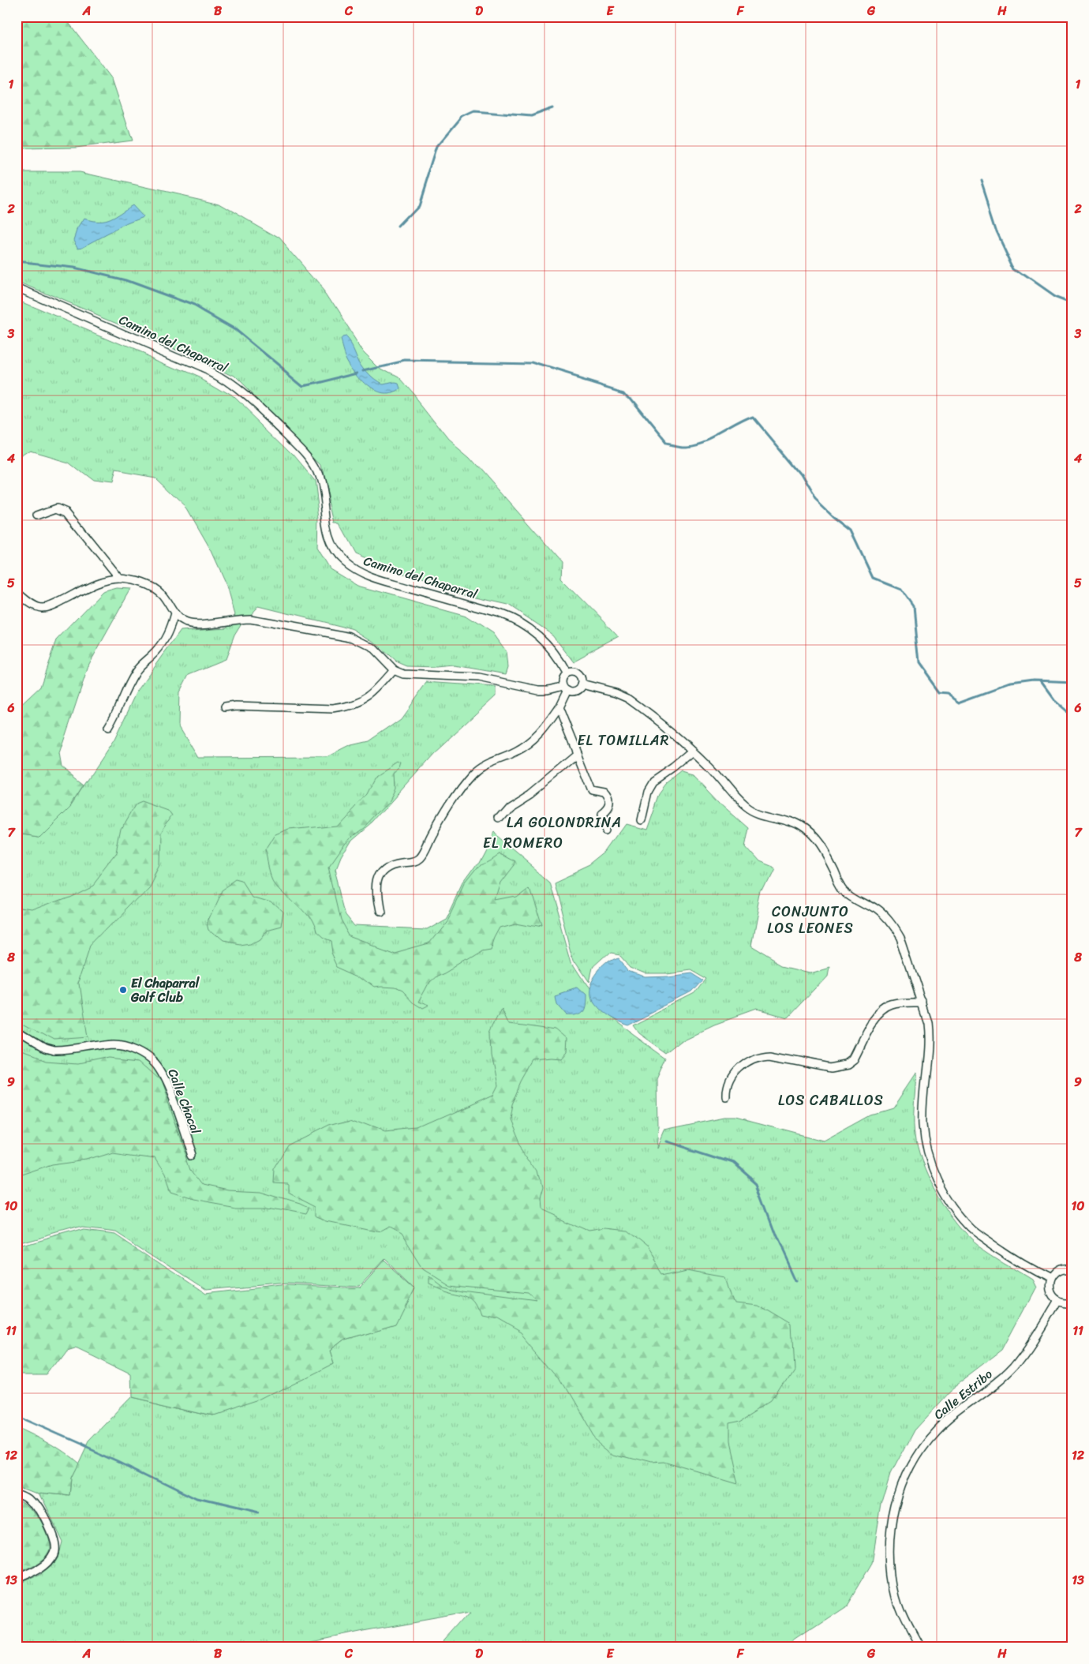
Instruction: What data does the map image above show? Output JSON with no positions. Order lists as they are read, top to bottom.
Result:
{
  "streets": {
    "street": ["Camino del Chaparral", "Calle Chacal", "Calle Estribo"]
  },
  "districts": [
    "EL TOMILLAR",
    "LA GOLONDRINA",
    "EL ROMERO",
    "CONJUNTO LOS LEONES",
    "LOS CABALLOS"
  ],
  "places": ["El Chaparral Golf Club"],
  "grid": {
    "columns": [
      "A",
      "B",
      "C",
      "D",
      "E",
      "F",
      "G",
      "H"
    ],
    "rows": [
      "1",
      "2",
      "3",
      "4",
      "5",
      "6",
      "7",
      "8",
      "9",
      "10",
      "11",
      "12",
      "13"
    ]
  }
}
